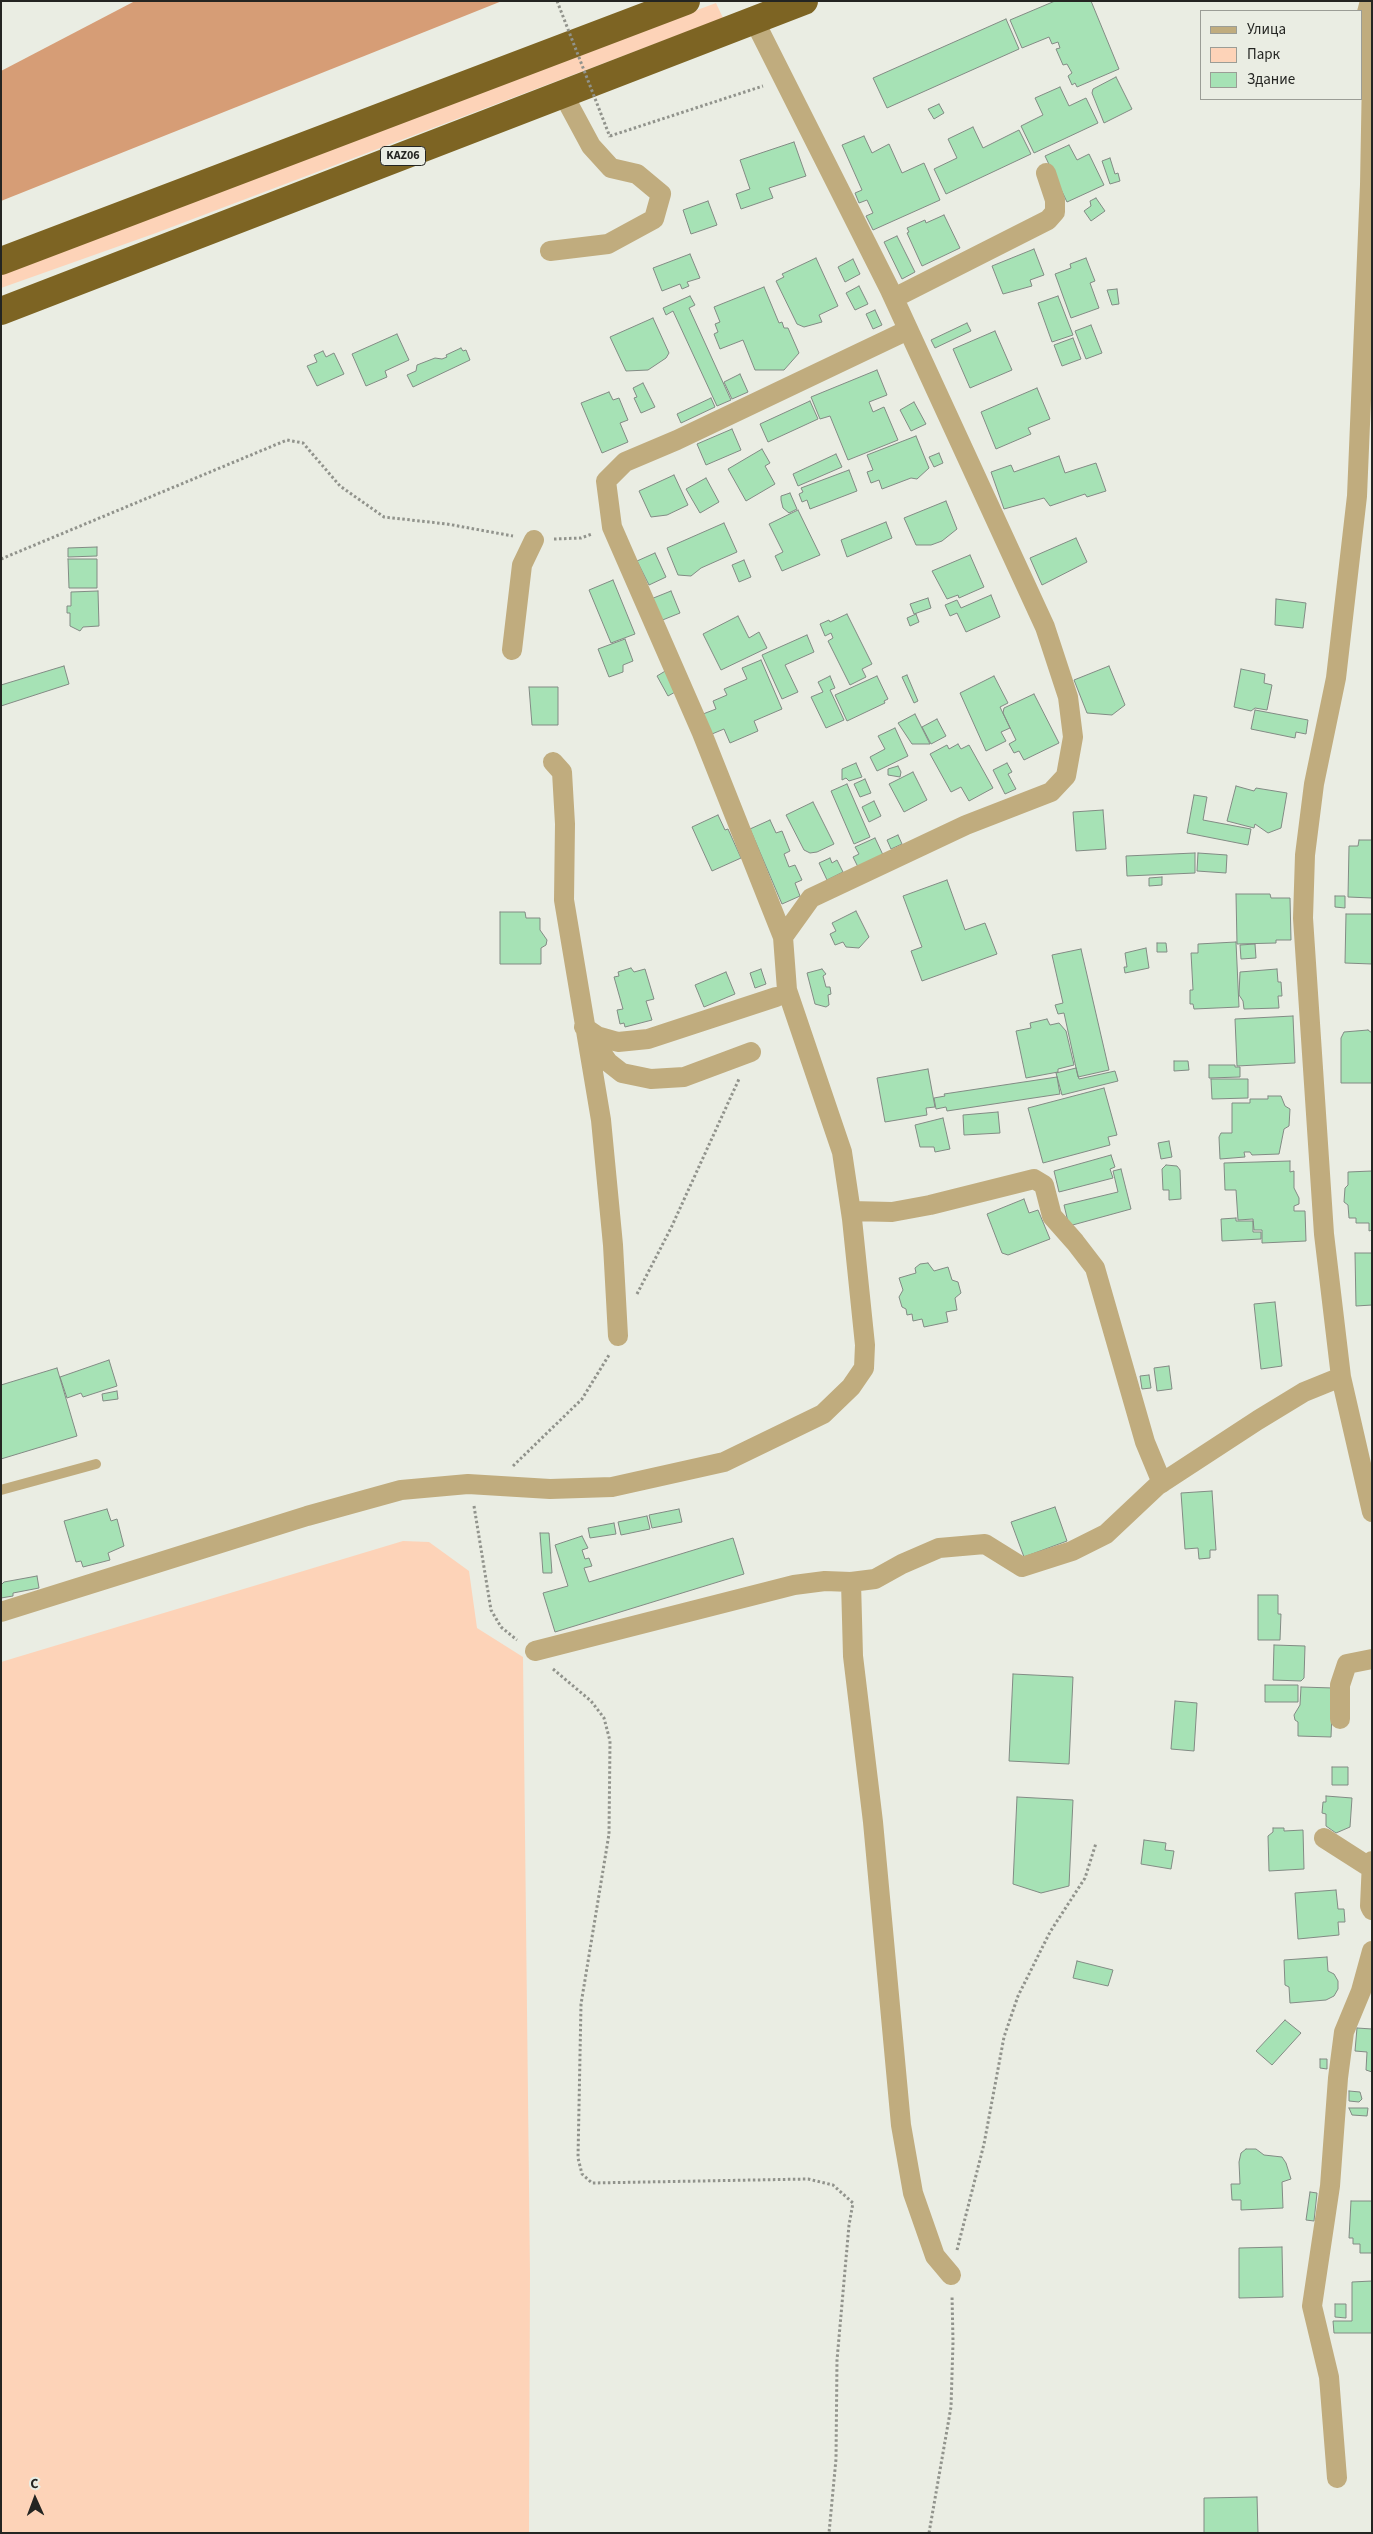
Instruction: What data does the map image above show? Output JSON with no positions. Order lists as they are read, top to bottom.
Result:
{
  "streets": {
    "highway": ["KАZ06"]
  },
  "legend": ["Улица", "Парк", "Здание"],
  "north": "top"
}
